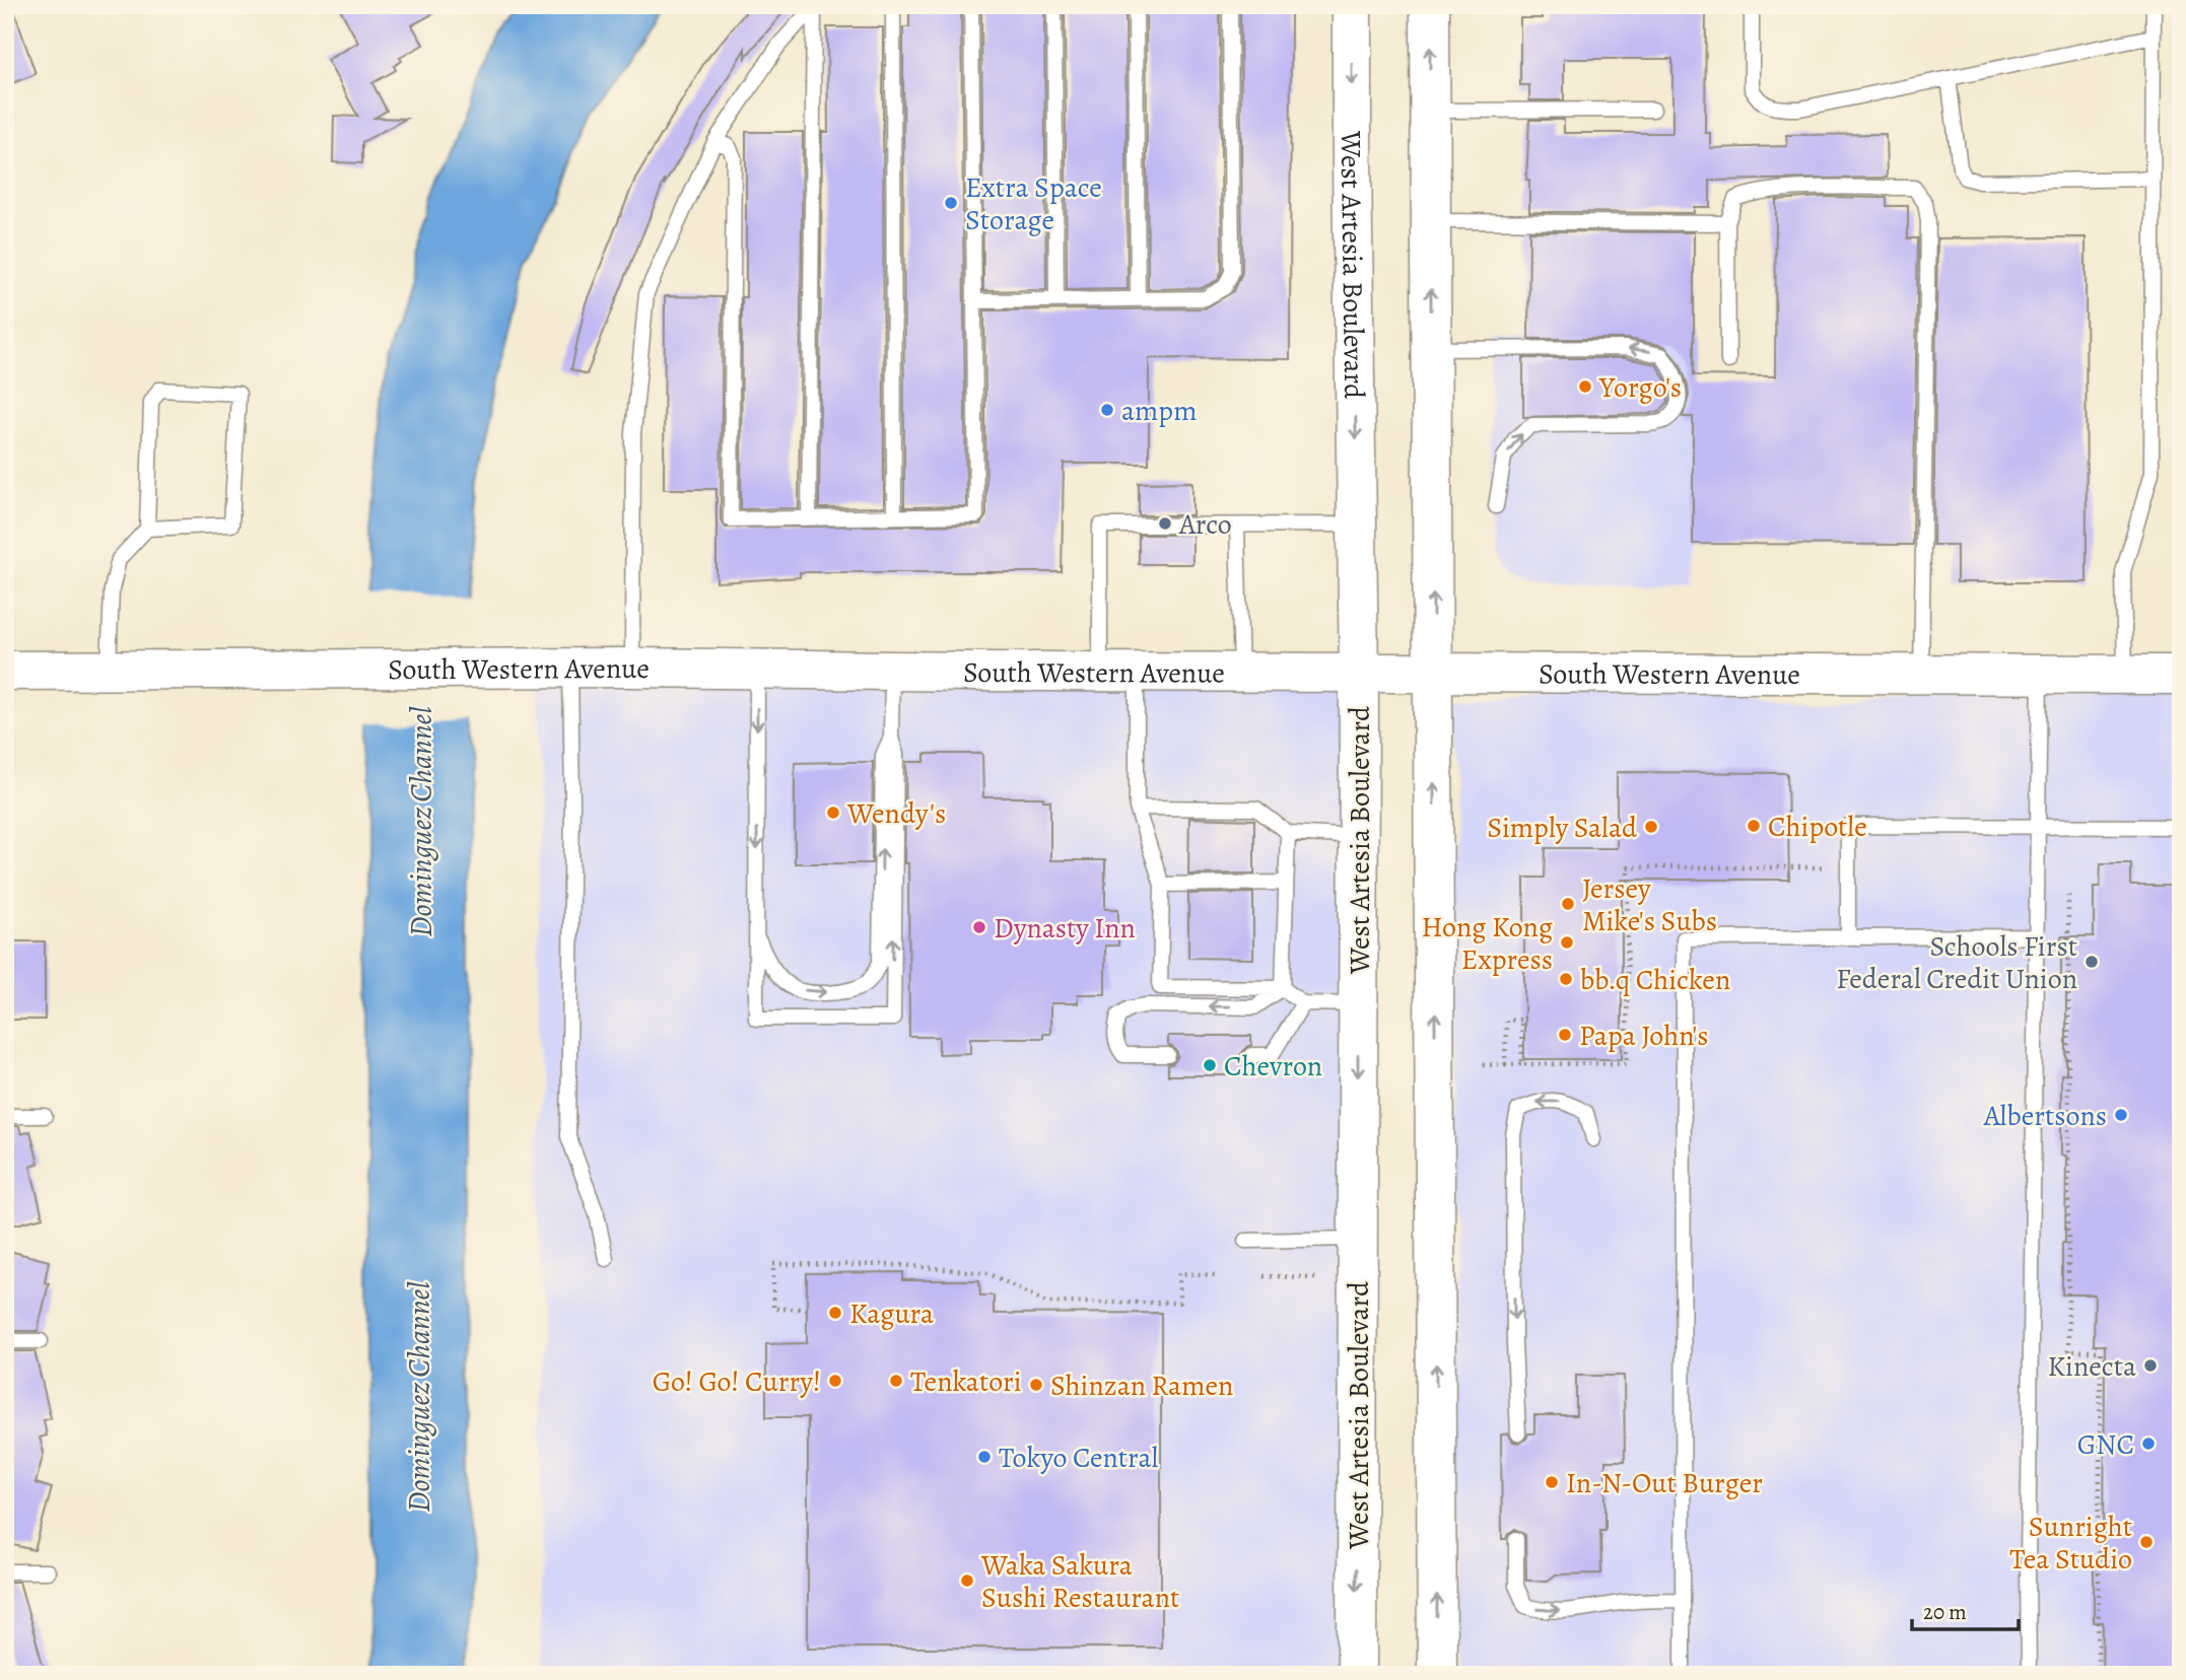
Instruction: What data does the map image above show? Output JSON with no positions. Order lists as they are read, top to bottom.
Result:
{
  "streets": {
    "main road": ["West Artesia Boulevard", "South Western Avenue"]
  },
  "crossings": [
    ["West Artesia Boulevard", "South Western Avenue"]
  ],
  "water": ["Dominguez Channel"],
  "places": [
    "Extra Space Storage",
    "Yorgo's",
    "ampm",
    "Arco",
    "Wendy's",
    "Chipotle",
    "Simply Salad",
    "Jersey Mike's Subs",
    "Dynasty Inn",
    "Hong Kong Express",
    "Schools First Federal Credit Union",
    "bb.q Chicken",
    "Papa John's",
    "Chevron",
    "Albertsons",
    "Kagura",
    "Kinecta",
    "Go! Go! Curry!",
    "Tenkatori",
    "Shinzan Ramen",
    "GNC",
    "Tokyo Central",
    "In-N-Out Burger",
    "Sunright Tea Studio",
    "Waka Sakura Sushi Restaurant"
  ],
  "scale_bar": "20 m"
}
